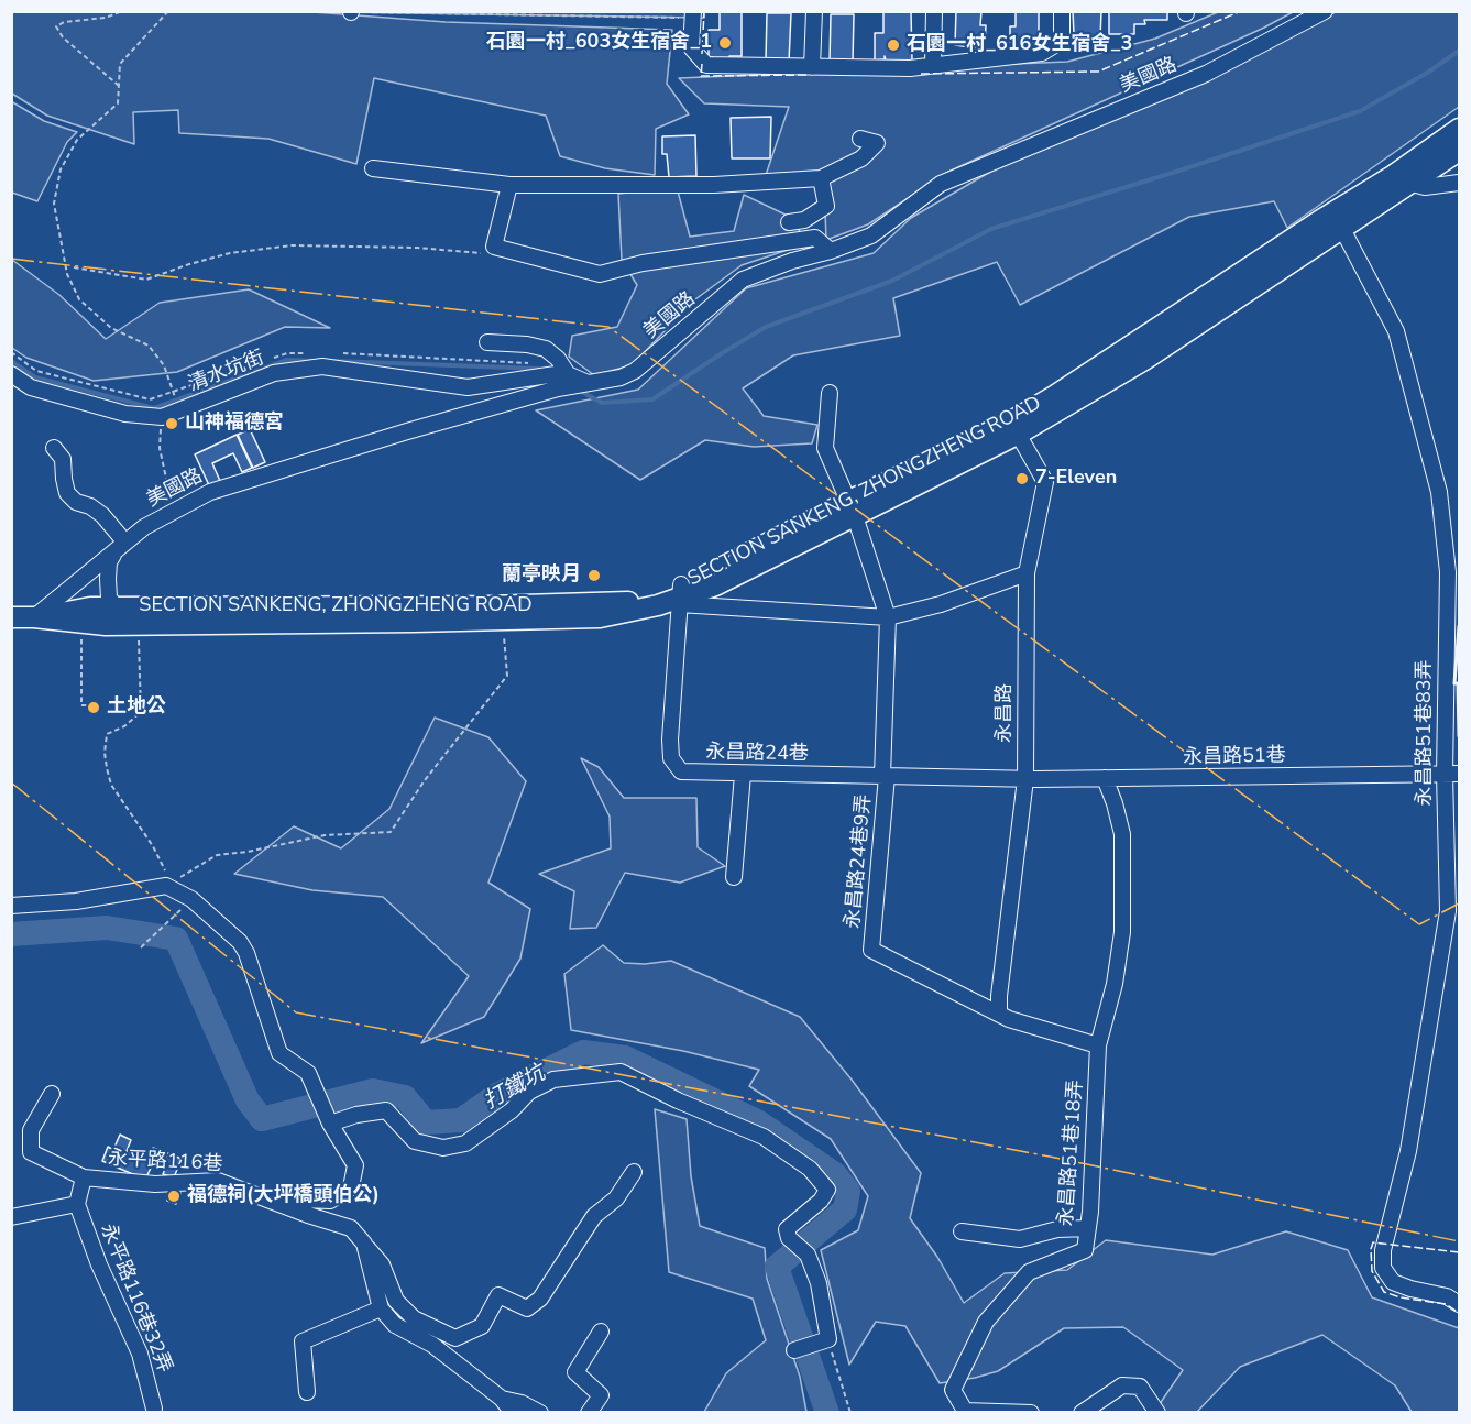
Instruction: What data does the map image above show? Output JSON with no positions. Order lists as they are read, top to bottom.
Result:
{
  "streets": {
    "main road": ["SECTION SANKENG, ZHONGZHENG ROAD"],
    "street": [
      "美國路",
      "清水坑街",
      "永昌路",
      "永昌路51巷83弄",
      "永昌路24巷",
      "永昌路51巷",
      "永昌路24巷9弄",
      "永昌路51巷18弄",
      "永平路116巷",
      "永平路116巷32弄"
    ]
  },
  "crossings": [
    ["美國路", "清水坑街"],
    ["美國路", "SECTION SANKENG, ZHONGZHENG ROAD"],
    ["SECTION SANKENG, ZHONGZHENG ROAD", "永昌路"],
    ["SECTION SANKENG, ZHONGZHENG ROAD", "永昌路51巷83弄"],
    ["SECTION SANKENG, ZHONGZHENG ROAD", "永昌路24巷"],
    ["永昌路", "永昌路24巷"],
    ["永昌路", "永昌路51巷"],
    ["永昌路", "永昌路24巷9弄"],
    ["永昌路51巷83弄", "永昌路51巷"],
    ["永昌路24巷", "永昌路51巷"],
    ["永昌路24巷", "永昌路24巷9弄"],
    ["永昌路51巷", "永昌路51巷18弄"],
    ["永平路116巷", "永平路116巷32弄"]
  ],
  "water": ["打鐵坑"],
  "places": [
    "石園一村_603女生宿舍_1",
    "石園一村_616女生宿舍_3",
    "山神福德宮",
    "7-Eleven",
    "蘭亭映月",
    "土地公",
    "福德祠(大坪橋頭伯公)"
  ]
}
